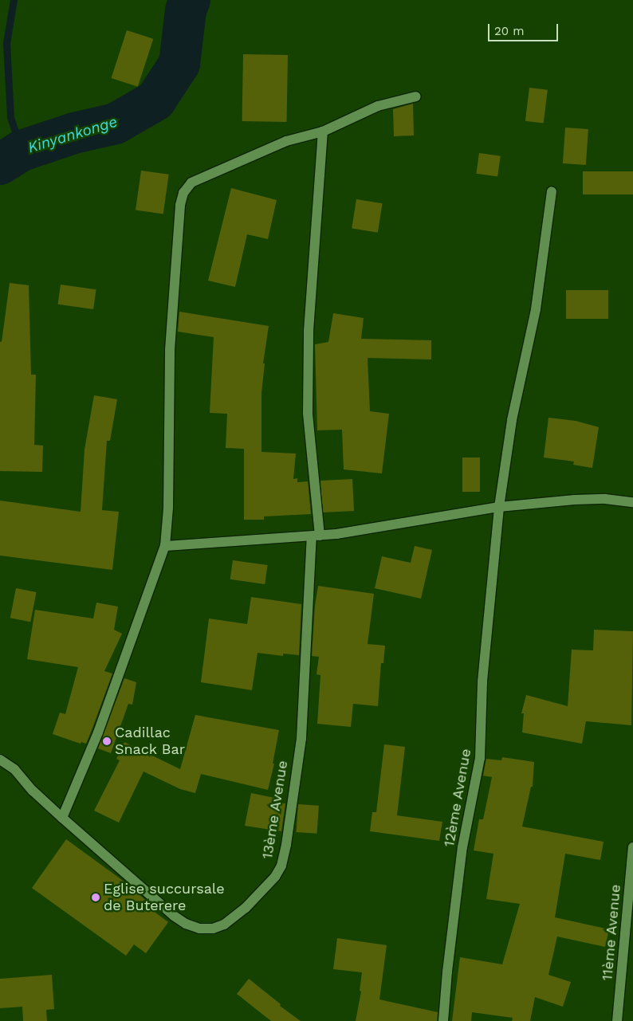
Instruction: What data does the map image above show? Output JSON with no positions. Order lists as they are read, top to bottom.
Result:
{
  "streets": {
    "street": ["12ème Avenue", "13ème Avenue", "11ème Avenue"]
  },
  "water": ["Kinyankonge"],
  "places": ["Cadillac Snack Bar", "Eglise succursale de Buterere"],
  "scale_bar": "20 m"
}
